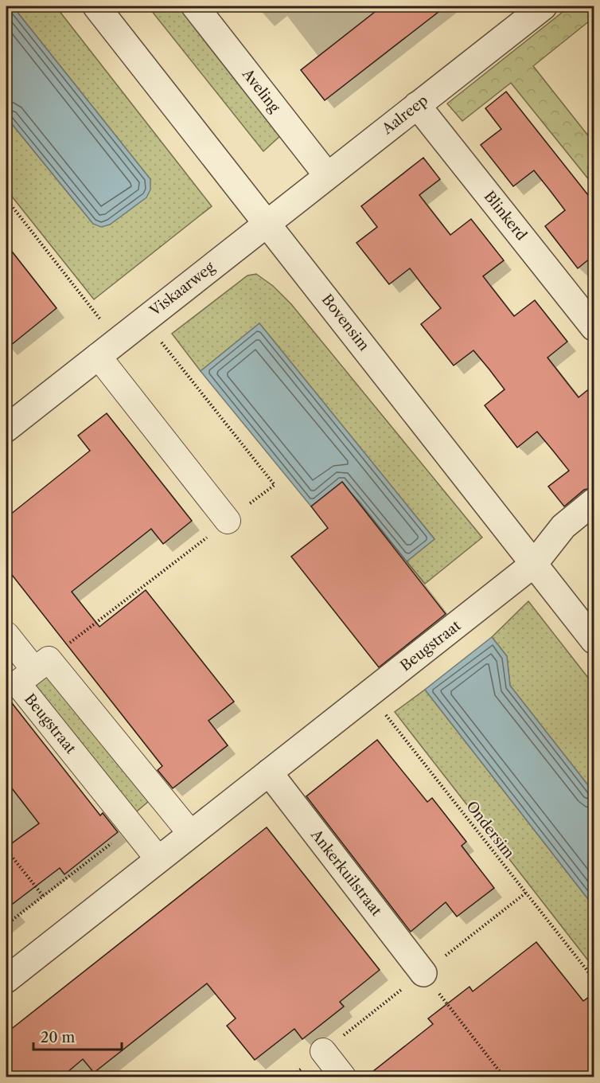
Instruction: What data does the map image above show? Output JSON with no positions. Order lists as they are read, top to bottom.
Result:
{
  "streets": {
    "street": [
      "Aveling",
      "Aalreep",
      "Blinkerd",
      "Viskaarweg",
      "Bovensim",
      "Beugstraat",
      "Ankerkuilstraat"
    ],
    "path": ["Ondersim"]
  },
  "crossings": [
    ["Aveling", "Aalreep"],
    ["Aalreep", "Blinkerd"],
    ["Aalreep", "Viskaarweg"],
    ["Aalreep", "Bovensim"],
    ["Viskaarweg", "Bovensim"],
    ["Bovensim", "Beugstraat"],
    ["Beugstraat", "Ondersim"],
    ["Beugstraat", "Ankerkuilstraat"]
  ],
  "scale_bar": "20 m"
}
